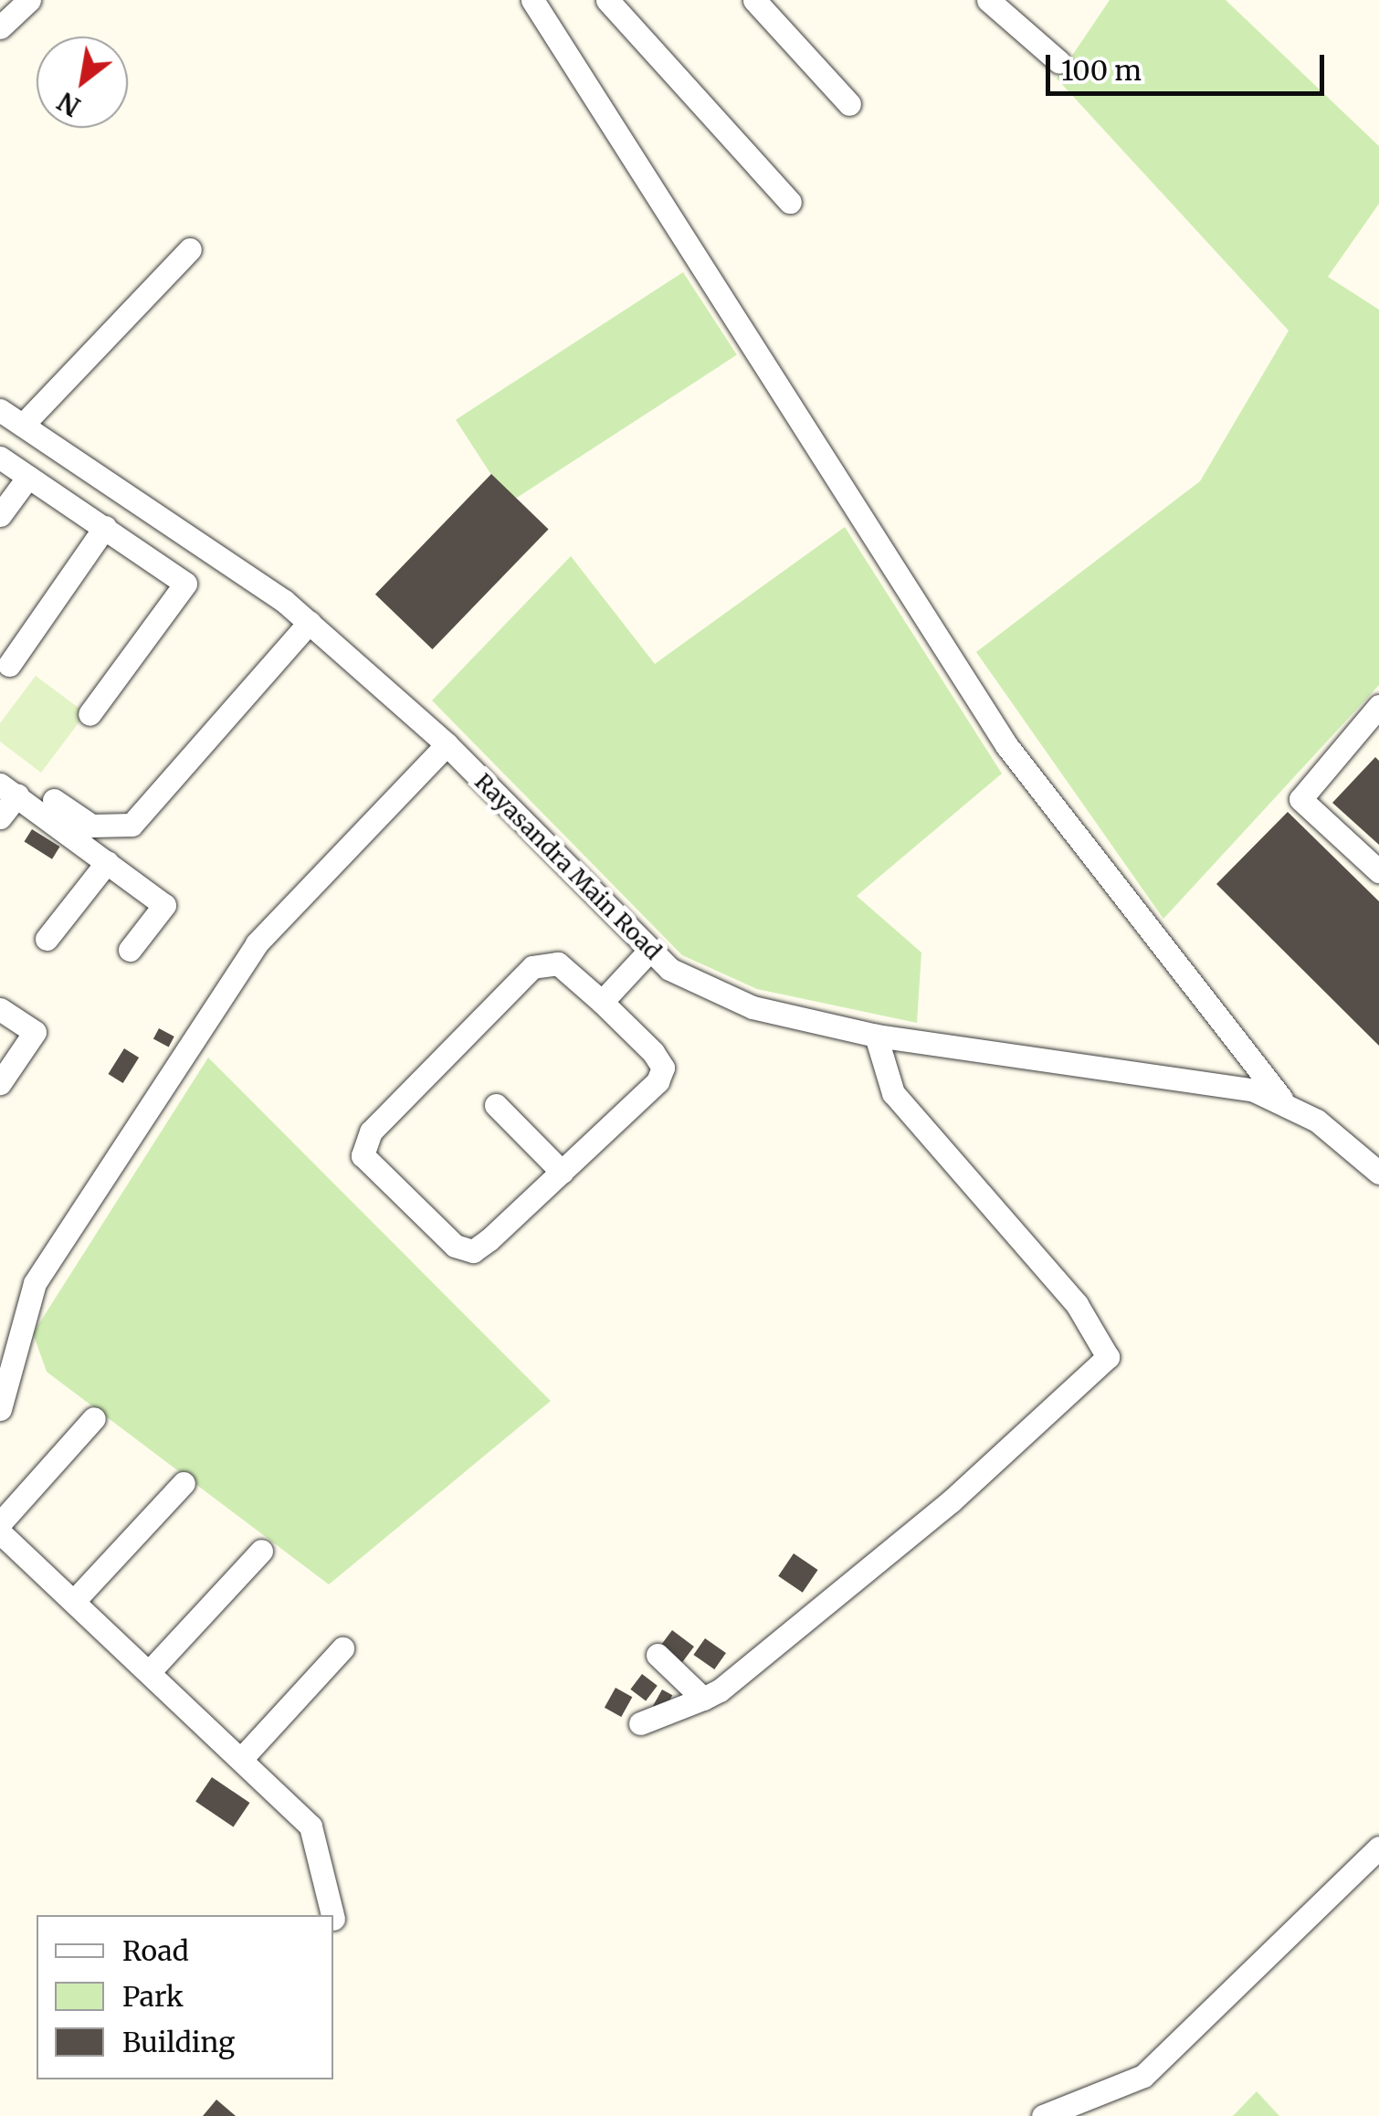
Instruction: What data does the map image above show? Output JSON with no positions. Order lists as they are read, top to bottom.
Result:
{
  "streets": {
    "street": ["Rayasandra Main Road"]
  },
  "legend": ["Road", "Park", "Building"],
  "scale_bar": "100 m",
  "north": "bottom left"
}
